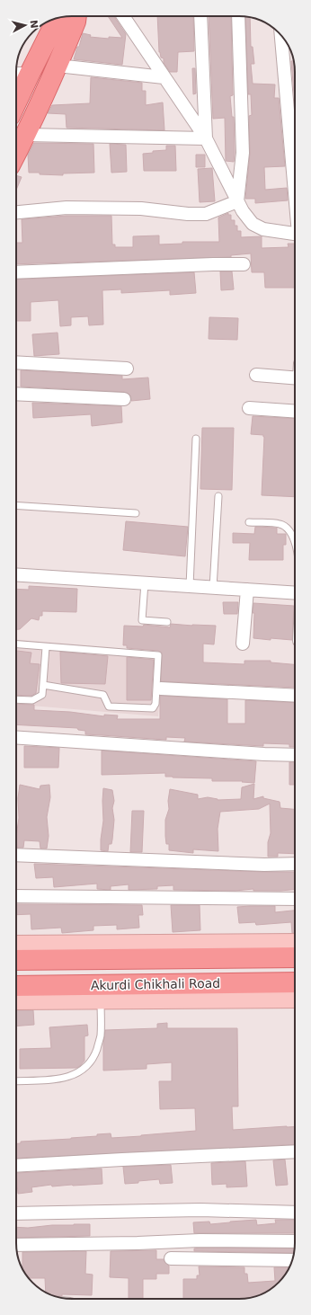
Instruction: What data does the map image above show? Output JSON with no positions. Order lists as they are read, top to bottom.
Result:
{
  "streets": {
    "main road": ["Akurdi Chikhali Road"]
  },
  "north": "right"
}
